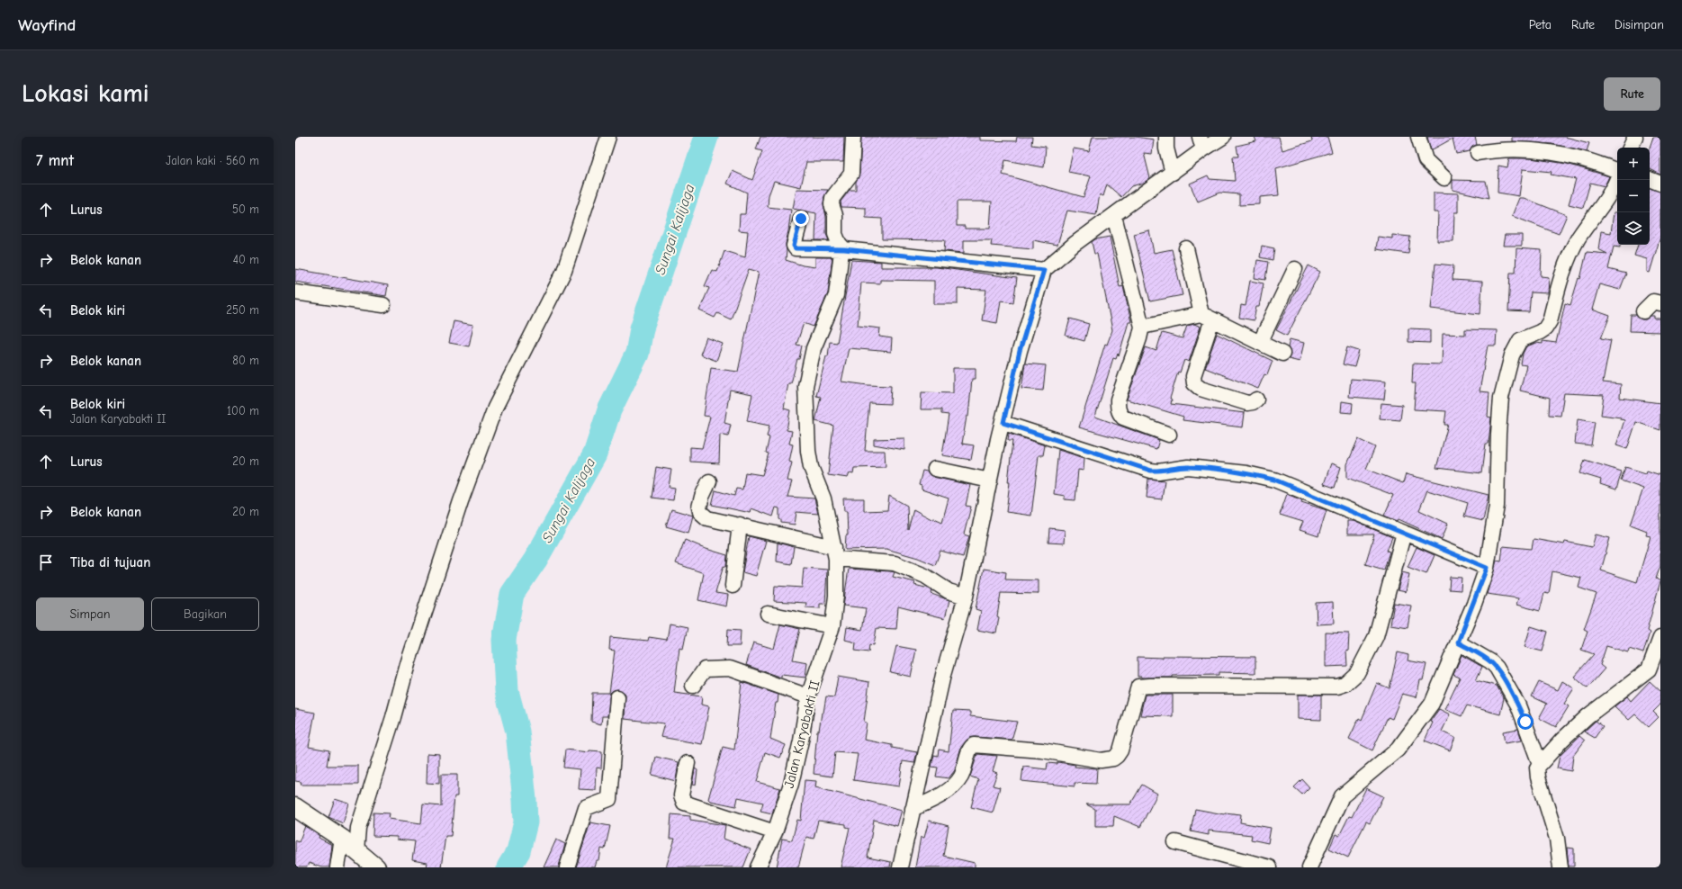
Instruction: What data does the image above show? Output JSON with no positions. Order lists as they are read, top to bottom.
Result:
{
  "streets": {
    "street": ["Jalan Karyabakti II"]
  },
  "water": ["Sungai Kalijaga"],
  "page": {
    "header": "Wayfind",
    "nav": ["Peta", "Rute", "Disimpan"],
    "buttons": [
      "Rute",
      ["Simpan", "Bagikan"]
    ],
    "title": "Lokasi kami",
    "heading": ["7 mnt", "Jalan kaki · 560 m"],
    "map_buttons": ["+", "−"],
    "list": [
      ["Lurus", "50 m"],
      ["Belok kanan", "40 m"],
      ["Belok kiri", "250 m"],
      ["Belok kanan", "80 m"],
      ["Belok kiri", "Jalan Karyabakti II", "100 m"],
      ["Lurus", "20 m"],
      ["Belok kanan", "20 m"],
      "Tiba di tujuan"
    ]
  }
}
